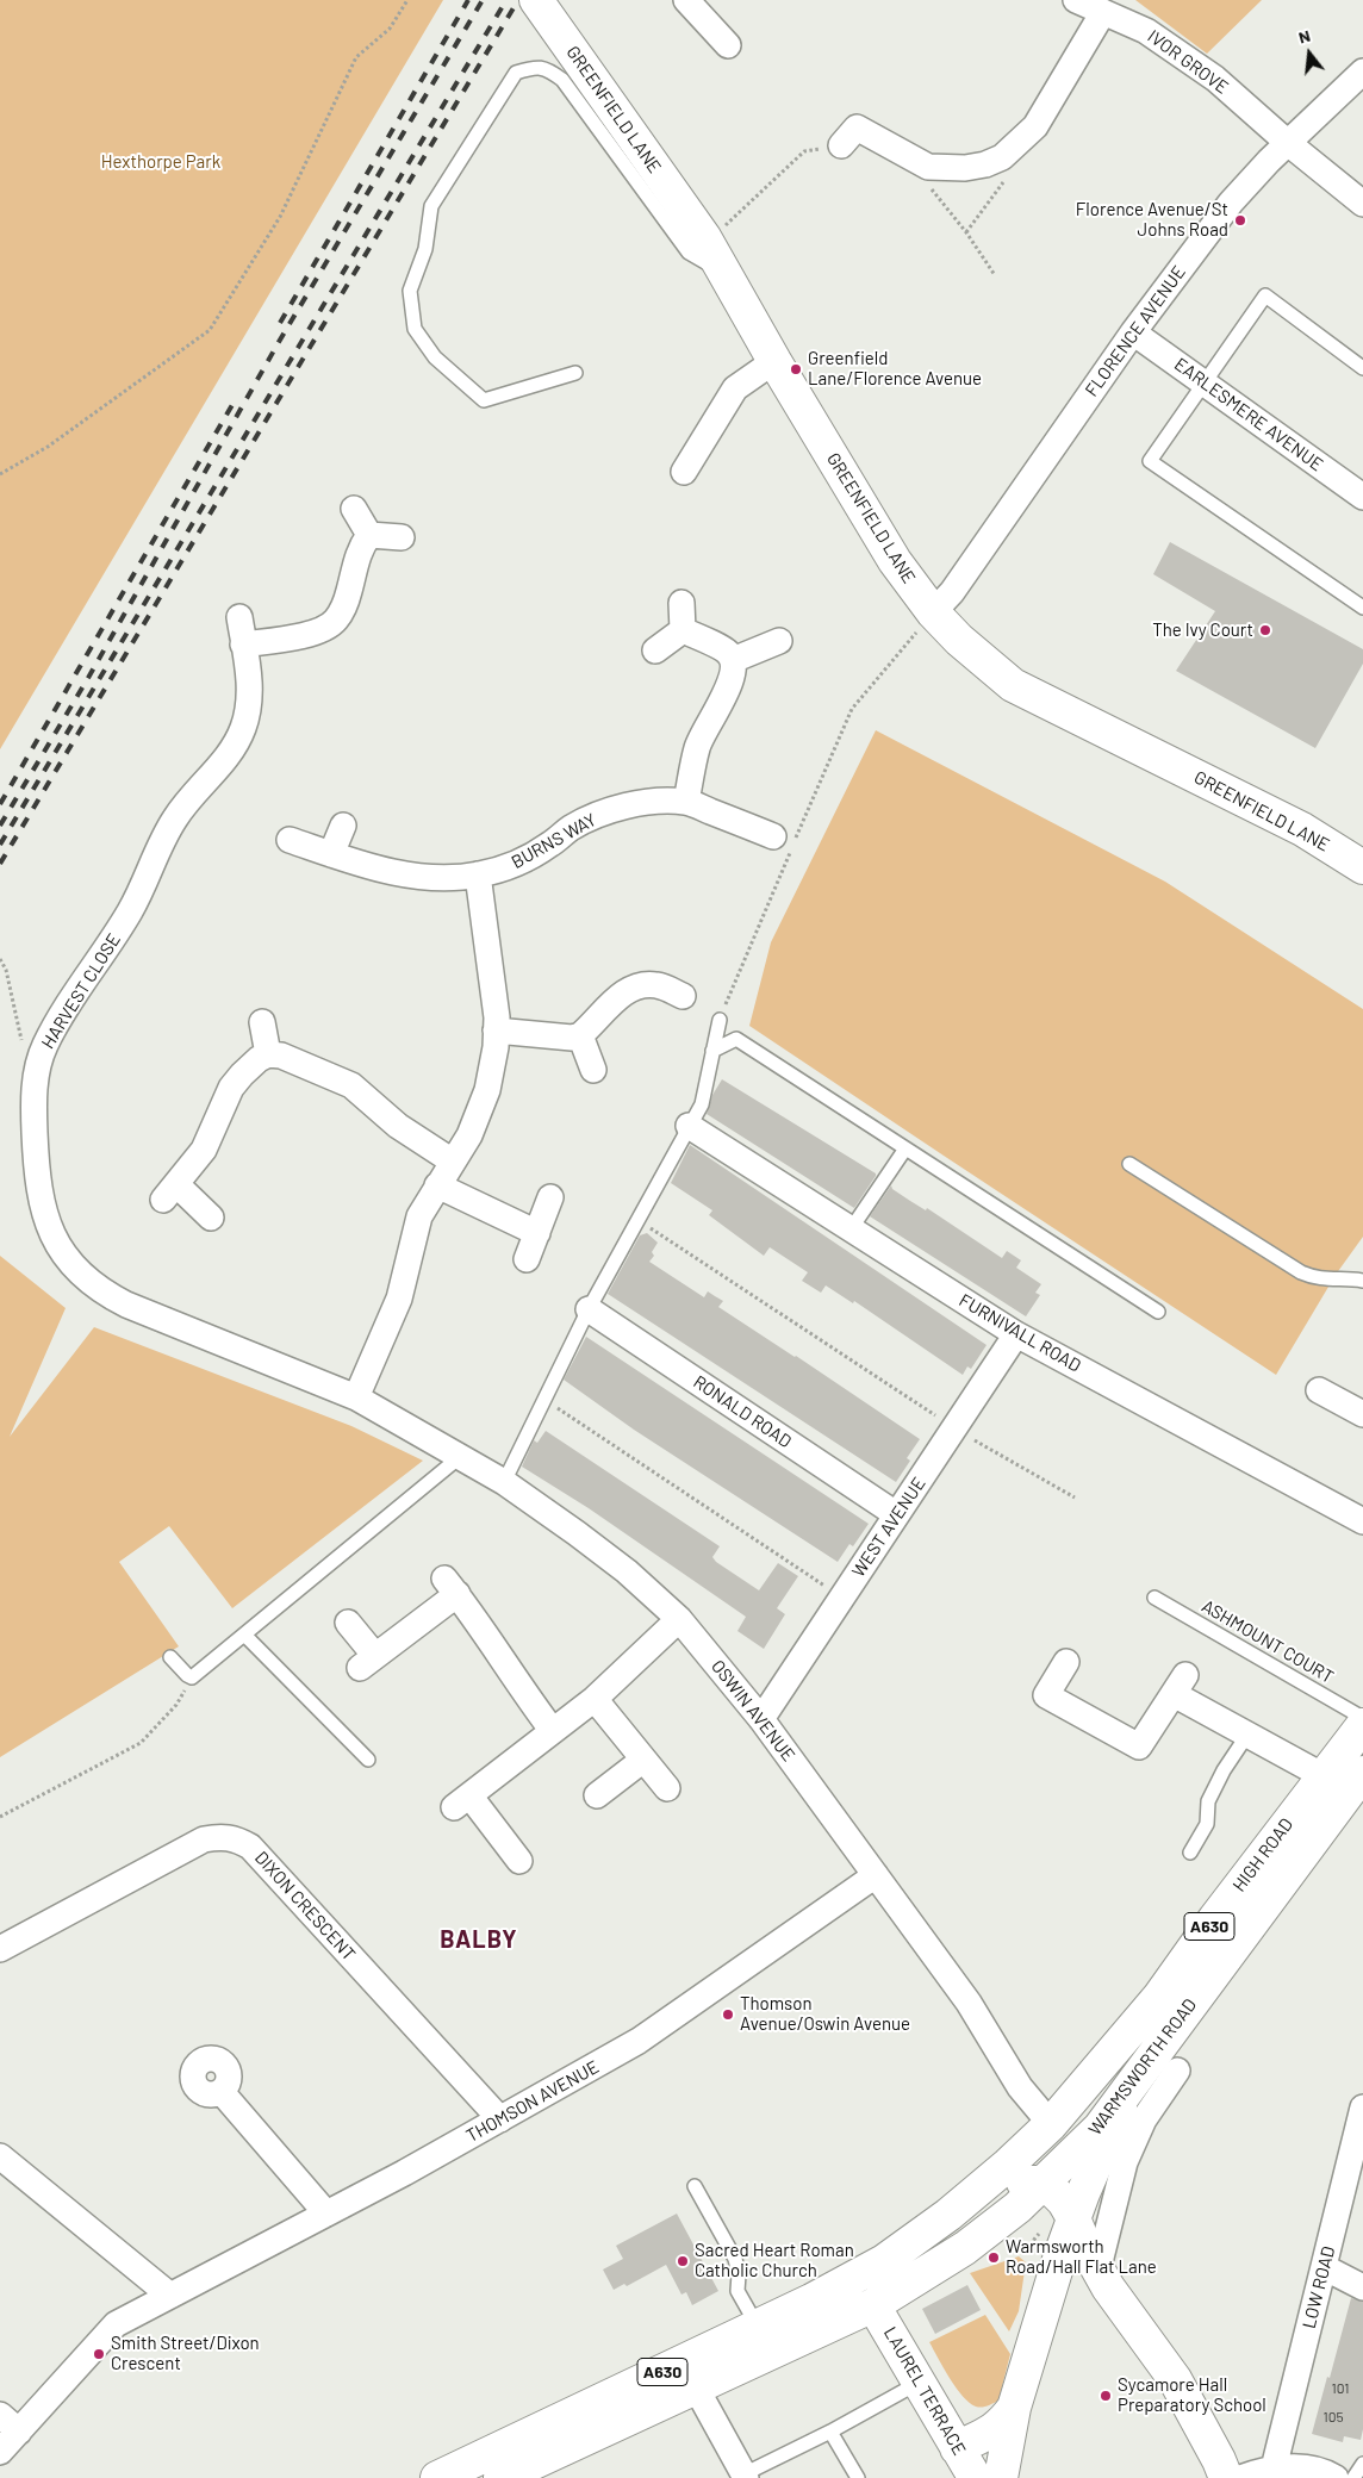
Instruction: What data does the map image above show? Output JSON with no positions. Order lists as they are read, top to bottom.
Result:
{
  "streets": {
    "main road": [
      "GREENFIELD LANE",
      "HIGH ROAD",
      "A630",
      "WARMSWORTH ROAD",
      "LAUREL TERRACE"
    ],
    "street": [
      "IVOR GROVE",
      "FLORENCE AVENUE",
      "EARLESMERE AVENUE",
      "BURNS WAY",
      "HARVEST CLOSE",
      "FURNIVALL ROAD",
      "RONALD ROAD",
      "WEST AVENUE",
      "OSWIN AVENUE",
      "DIXON CRESCENT",
      "THOMSON AVENUE",
      "LOW ROAD"
    ],
    "lane": ["ASHMOUNT COURT"]
  },
  "crossings": [
    ["IVOR GROVE", "FLORENCE AVENUE"],
    ["GREENFIELD LANE", "FLORENCE AVENUE"],
    ["FLORENCE AVENUE", "EARLESMERE AVENUE"],
    ["HARVEST CLOSE", "OSWIN AVENUE"],
    ["FURNIVALL ROAD", "WEST AVENUE"],
    ["RONALD ROAD", "WEST AVENUE"],
    ["WEST AVENUE", "OSWIN AVENUE"],
    ["OSWIN AVENUE", "HIGH ROAD"],
    ["OSWIN AVENUE", "A630"],
    ["OSWIN AVENUE", "THOMSON AVENUE"],
    ["HIGH ROAD", "A630"],
    ["HIGH ROAD", "WARMSWORTH ROAD"],
    ["DIXON CRESCENT", "THOMSON AVENUE"],
    ["A630", "WARMSWORTH ROAD"],
    ["A630", "LAUREL TERRACE"],
    ["WARMSWORTH ROAD", "LAUREL TERRACE"]
  ],
  "districts": ["BALBY"],
  "parks": ["Hexthorpe Park"],
  "places": [
    "Florence Avenue/St Johns Road",
    "Greenfield Lane/Florence Avenue",
    "The Ivy Court",
    "Thomson Avenue/Oswin Avenue",
    "Warmsworth Road/Hall Flat Lane",
    "Sacred Heart Roman Catholic Church",
    "Smith Street/Dixon Crescent",
    "Sycamore Hall Preparatory School"
  ],
  "house_numbers": ["101", "105"],
  "north": "top"
}
